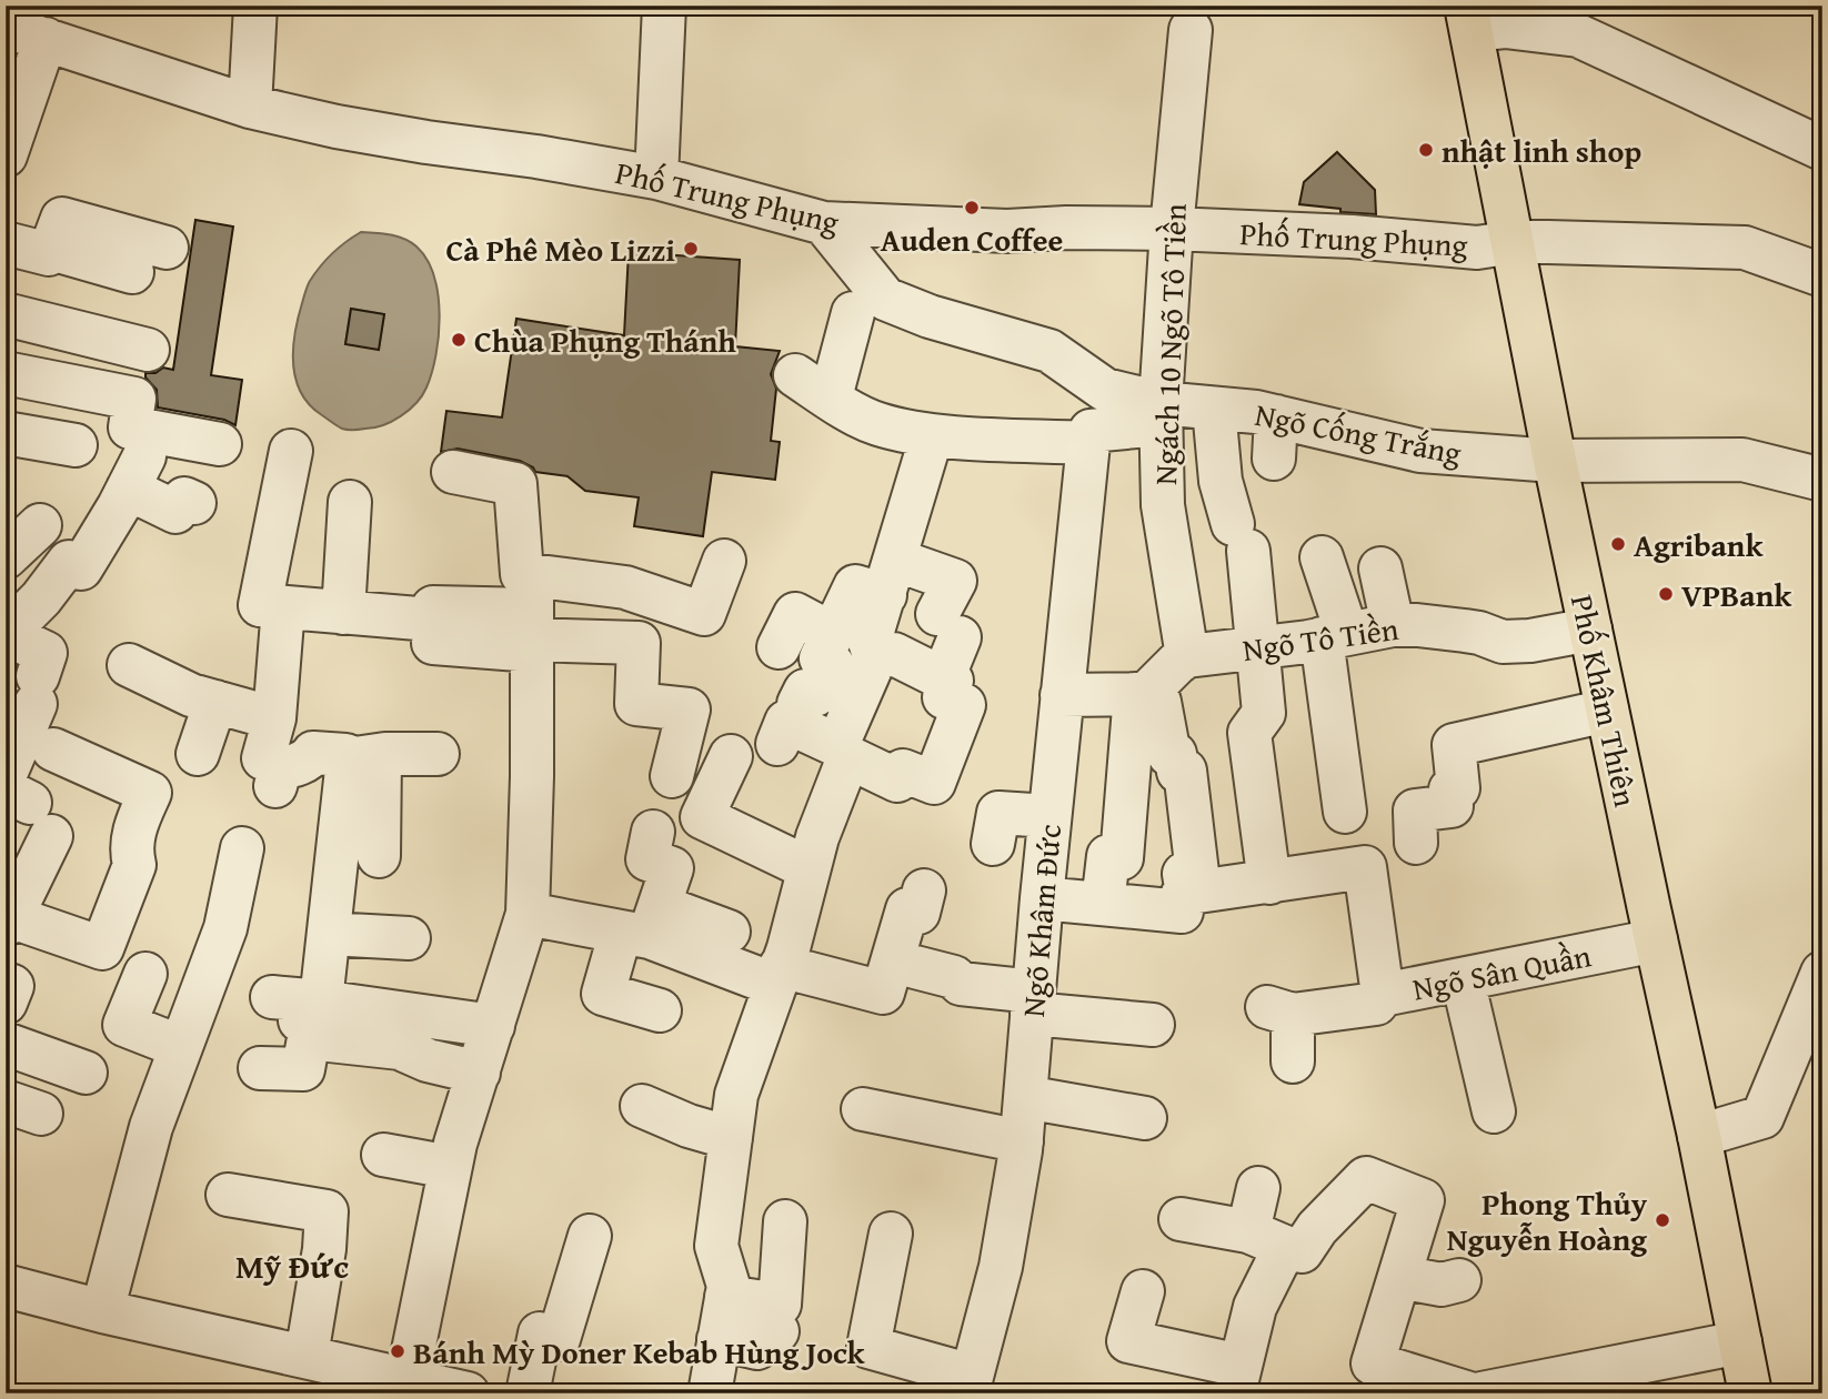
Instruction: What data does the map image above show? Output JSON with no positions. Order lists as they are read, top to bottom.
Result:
{
  "streets": {
    "main road": ["Phố Khâm Thiên"],
    "street": [
      "Phố Trung Phụng",
      "Ngách 10 Ngõ Tô Tiền",
      "Ngõ Cống Trắng",
      "Ngõ Tô Tiền",
      "Ngõ Khâm Đức",
      "Ngõ Sân Quần"
    ]
  },
  "crossings": [
    ["Phố Trung Phụng", "Ngách 10 Ngõ Tô Tiền"],
    ["Phố Trung Phụng", "Ngõ Cống Trắng"],
    ["Phố Trung Phụng", "Phố Khâm Thiên"],
    ["Ngách 10 Ngõ Tô Tiền", "Ngõ Cống Trắng"],
    ["Ngách 10 Ngõ Tô Tiền", "Ngõ Tô Tiền"],
    ["Ngõ Cống Trắng", "Phố Khâm Thiên"],
    ["Ngõ Tô Tiền", "Phố Khâm Thiên"],
    ["Phố Khâm Thiên", "Ngõ Sân Quần"]
  ],
  "districts": ["Mỹ Đức"],
  "places": [
    "nhật linh shop",
    "Auden Coffee",
    "Cà Phê Mèo Lizzi",
    "Chùa Phụng Thánh",
    "Agribank",
    "VPBank",
    "Phong Thủy Nguyễn Hoàng",
    "Bánh Mỳ Doner Kebab Hùng Jock"
  ]
}
